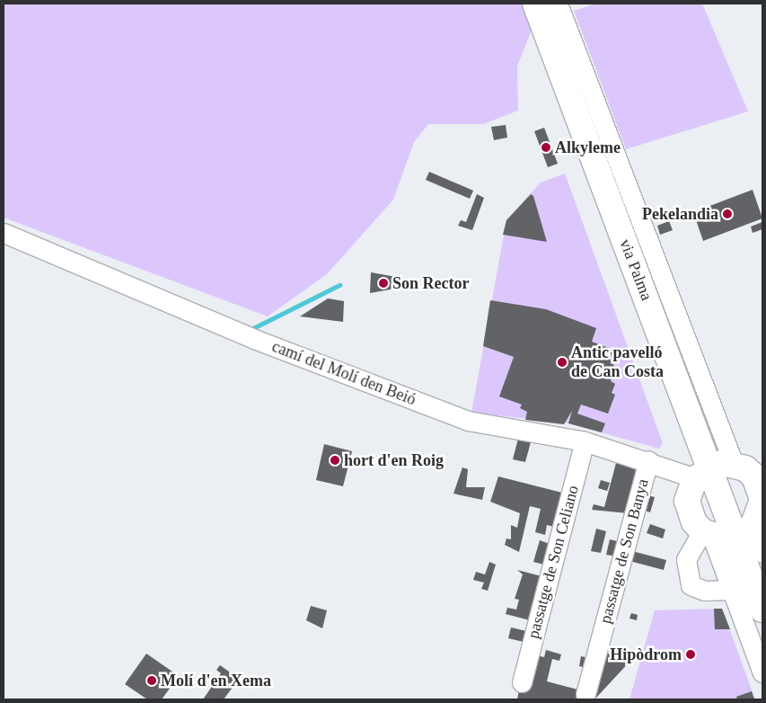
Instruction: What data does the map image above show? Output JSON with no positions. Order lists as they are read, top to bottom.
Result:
{
  "streets": {
    "main road": ["via Palma"],
    "street": ["camí del Molí den Beió", "passatge de Son Banya", "passatge de Son Celiano"]
  },
  "crossings": [
    ["via Palma", "camí del Molí den Beió"],
    ["camí del Molí den Beió", "passatge de Son Banya"],
    ["camí del Molí den Beió", "passatge de Son Celiano"]
  ],
  "places": [
    "Alkyleme",
    "Pekelandia",
    "Son Rector",
    "Antic pavelló de Can Costa",
    "hort d'en Roig",
    "Hipòdrom",
    "Molí d'en Xema"
  ]
}
